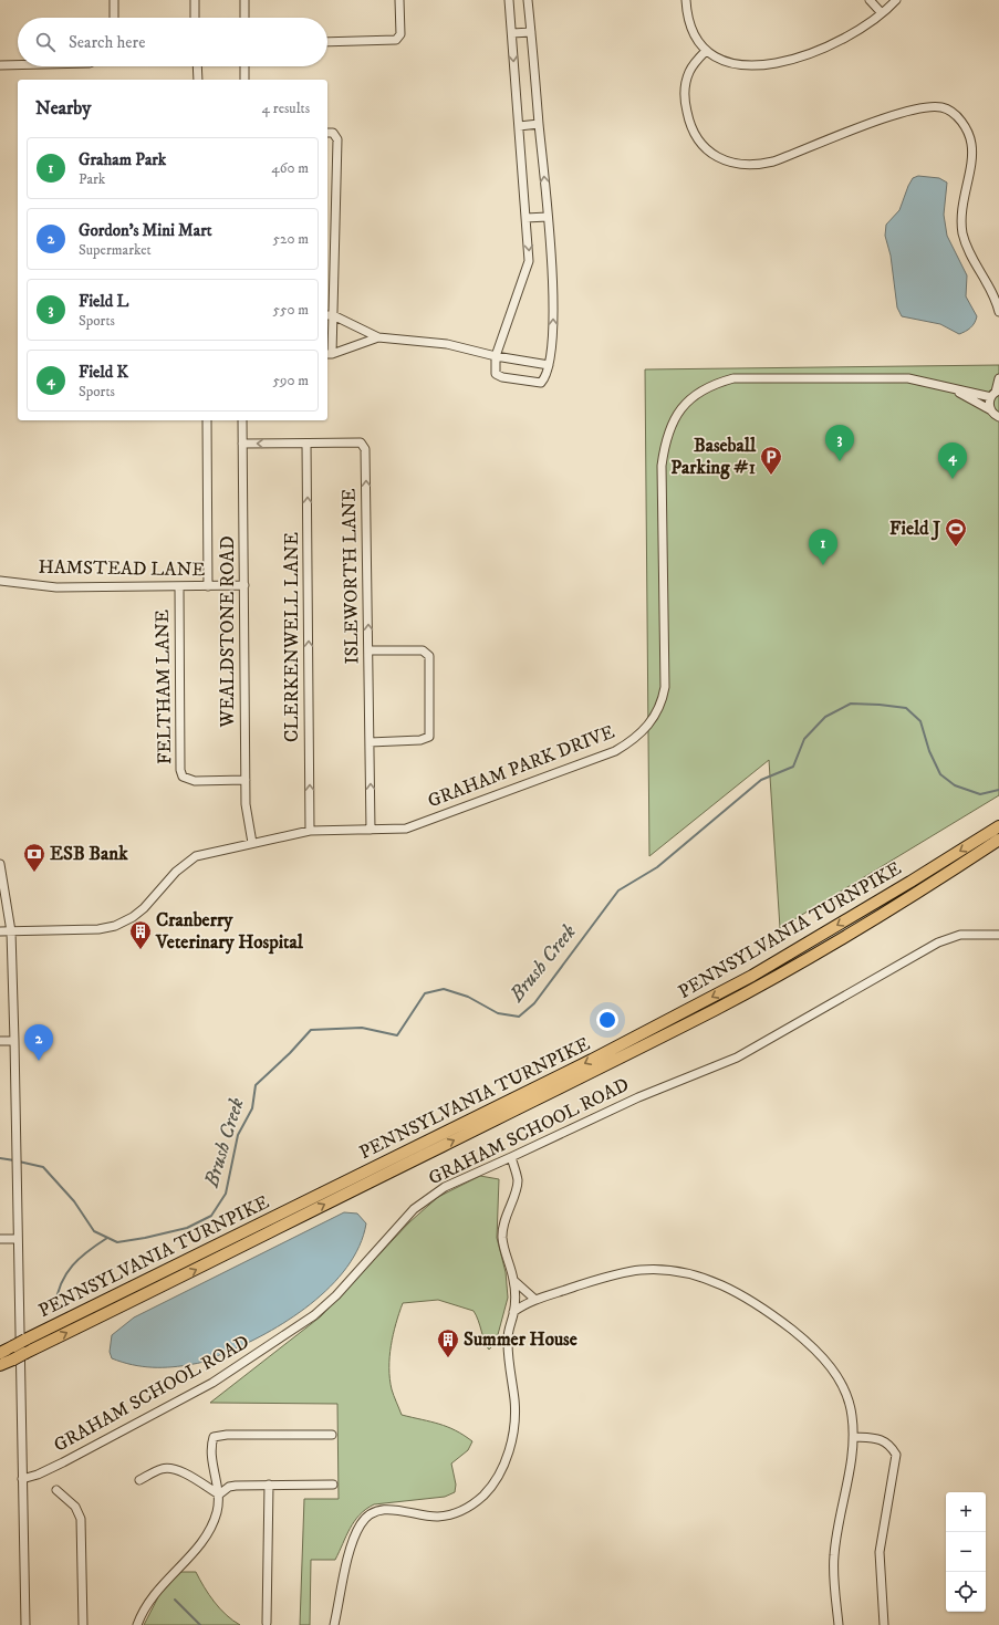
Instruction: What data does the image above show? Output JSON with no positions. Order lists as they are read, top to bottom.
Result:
{
  "streets": {
    "highway": ["PENNSYLVANIA TURNPIKE"],
    "street": [
      "HAMSTEAD LANE",
      "ISLEWORTH LANE",
      "WEALDSTONE ROAD",
      "CLERKENWELL LANE",
      "FELTHAM LANE",
      "GRAHAM PARK DRIVE",
      "GRAHAM SCHOOL ROAD"
    ]
  },
  "crossings": [
    ["HAMSTEAD LANE", "WEALDSTONE ROAD"],
    ["HAMSTEAD LANE", "FELTHAM LANE"],
    ["ISLEWORTH LANE", "WEALDSTONE ROAD"],
    ["ISLEWORTH LANE", "CLERKENWELL LANE"],
    ["ISLEWORTH LANE", "GRAHAM PARK DRIVE"],
    ["WEALDSTONE ROAD", "FELTHAM LANE"],
    ["WEALDSTONE ROAD", "GRAHAM PARK DRIVE"],
    ["CLERKENWELL LANE", "GRAHAM PARK DRIVE"]
  ],
  "one_way": ["CLERKENWELL LANE"],
  "water": ["Brush Creek"],
  "places": {
    "parking": ["Baseball Parking #1"],
    "sports": ["Field J"],
    "bank": ["ESB Bank"],
    "building": ["Cranberry Veterinary Hospital", "Summer House"]
  },
  "page": {
    "search": "Search here",
    "heading": ["Nearby", "4 results"],
    "list": [
      {
        "mark": "1",
        "name": "Graham Park",
        "note": "Park",
        "value": "460 m"
      },
      {
        "mark": "2",
        "name": "Gordon's Mini Mart",
        "note": "Supermarket",
        "value": "520 m"
      },
      {
        "mark": "3",
        "name": "Field L",
        "note": "Sports",
        "value": "550 m"
      },
      {
        "mark": "4",
        "name": "Field K",
        "note": "Sports",
        "value": "590 m"
      }
    ],
    "pins": [
      "3",
      "4",
      "1",
      "2"
    ],
    "map_buttons": ["+", "−"]
  }
}
